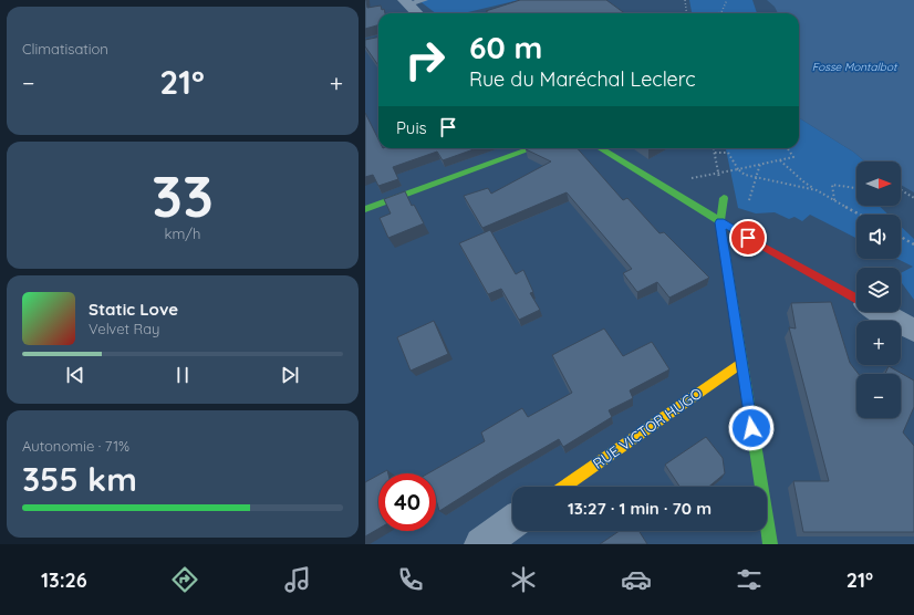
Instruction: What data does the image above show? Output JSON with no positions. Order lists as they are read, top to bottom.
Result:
{
  "streets": {
    "street": ["RUE VICTOR HUGO"]
  },
  "water": ["Fosse Montalbot"],
  "north": "right",
  "page": {
    "tile": [
      "Climatisation",
      ["33", "km/h"],
      ["Autonomie · 71%", "355 km"]
    ],
    "turn": ["60 m", "Rue du Maréchal Leclerc"],
    "heat": ["−", "21°", "+"],
    "then": "Puis",
    "map_buttons": ["+", "−"],
    "song": ["Static Love", "Velvet Ray"],
    "limit": "40",
    "trip": "13:27 · 1 min · 70 m",
    "tabs": ["13:26", "21°"]
  }
}
